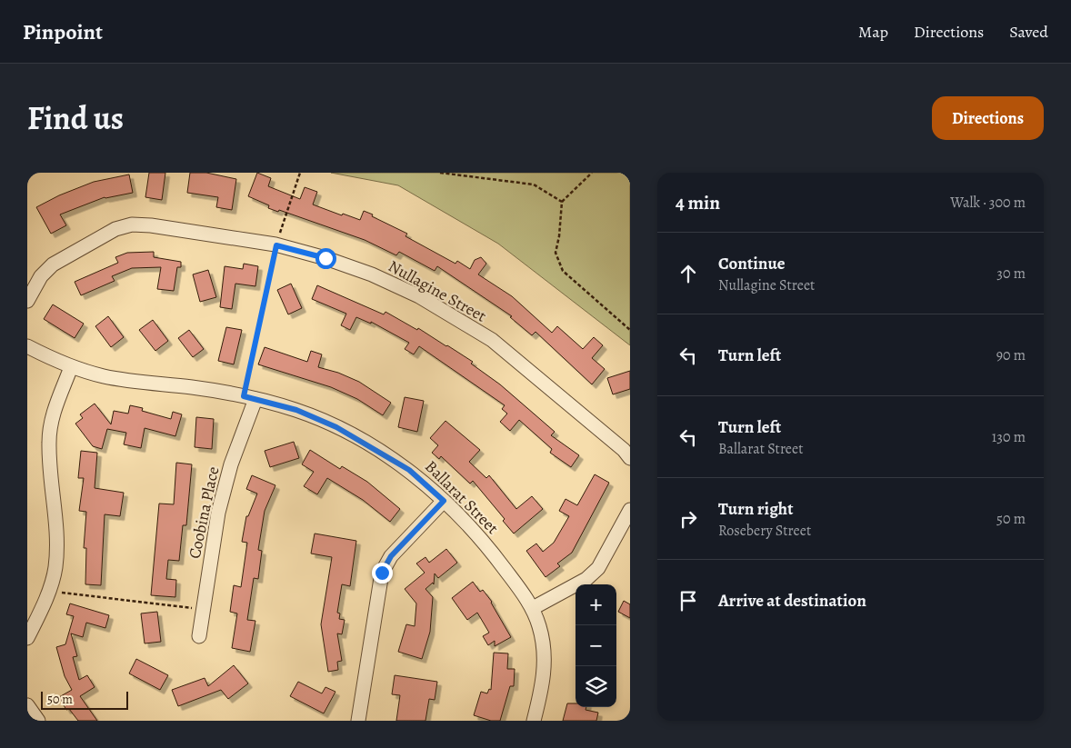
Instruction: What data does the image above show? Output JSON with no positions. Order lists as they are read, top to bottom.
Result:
{
  "streets": {
    "street": ["Nullagine Street", "Ballarat Street", "Coobina Place"]
  },
  "crossings": [
    ["Ballarat Street", "Coobina Place"]
  ],
  "scale_bar": "50 m",
  "page": {
    "header": "Pinpoint",
    "nav": ["Map", "Directions", "Saved"],
    "title": "Find us",
    "buttons": "Directions",
    "heading": ["4 min", "Walk · 300 m"],
    "list": [
      ["Continue", "Nullagine Street", "30 m"],
      ["Turn left", "90 m"],
      ["Turn left", "Ballarat Street", "130 m"],
      ["Turn right", "Rosebery Street", "50 m"],
      "Arrive at destination"
    ],
    "map_buttons": ["+", "−"],
    "scale": "50 m"
  }
}
